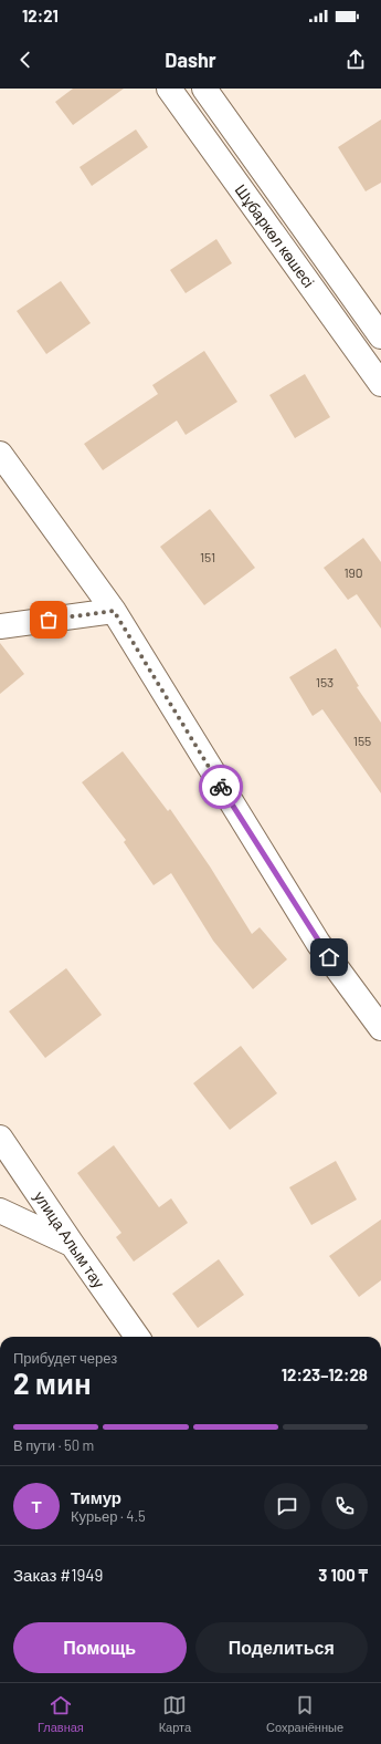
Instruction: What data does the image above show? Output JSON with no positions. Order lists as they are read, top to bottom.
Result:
{
  "streets": {
    "street": ["Шұбаркөл көшесі", "улица Алым тау"]
  },
  "house_numbers": [
    "151",
    "190",
    "153",
    "155"
  ],
  "page": {
    "status": "12:21",
    "header": "Dashr",
    "heading": ["2 мин", "Прибудет через", "12:23–12:28"],
    "panel": [
      "Тимур",
      "Курьер · 4.5",
      "Заказ #1949",
      "3 100 ₸"
    ],
    "bar": "В пути · 50 m",
    "round": "Т",
    "buttons": ["Помощь", "Поделиться"],
    "tabs": ["Главная", "Карта", "Сохранённые"]
  }
}
